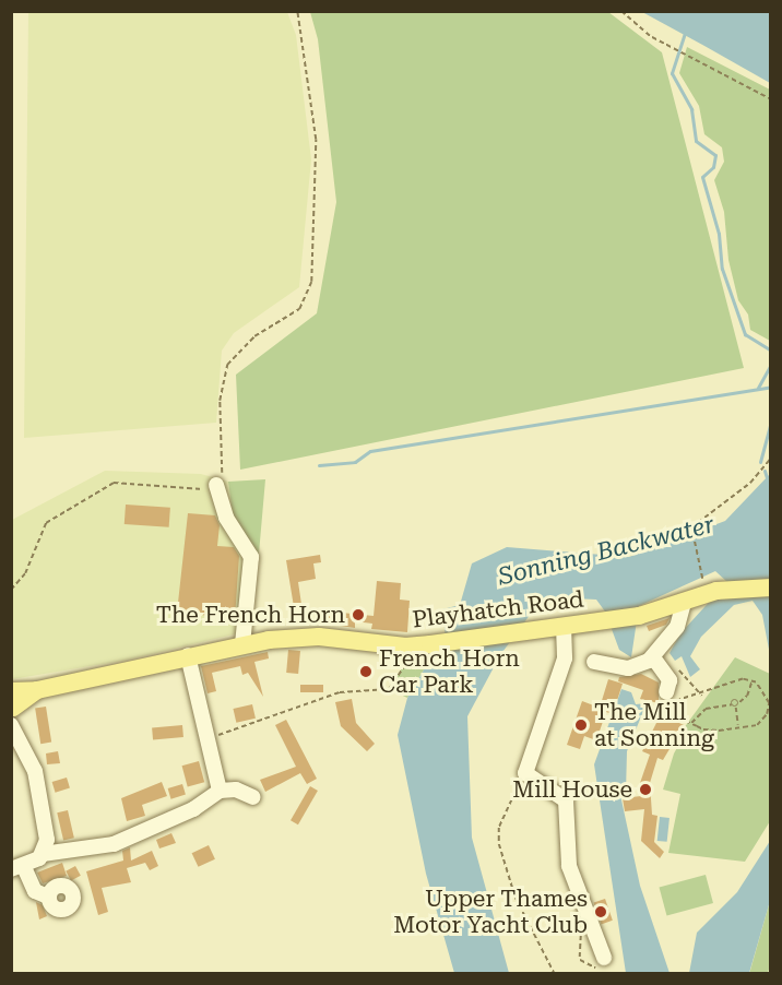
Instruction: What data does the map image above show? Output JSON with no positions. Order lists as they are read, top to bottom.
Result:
{
  "streets": {
    "main road": ["Playhatch Road"]
  },
  "water": ["Sonning Backwater"],
  "places": [
    "The French Horn",
    "French Horn Car Park",
    "The Mill at Sonning",
    "Mill House",
    "Upper Thames Motor Yacht Club"
  ]
}
